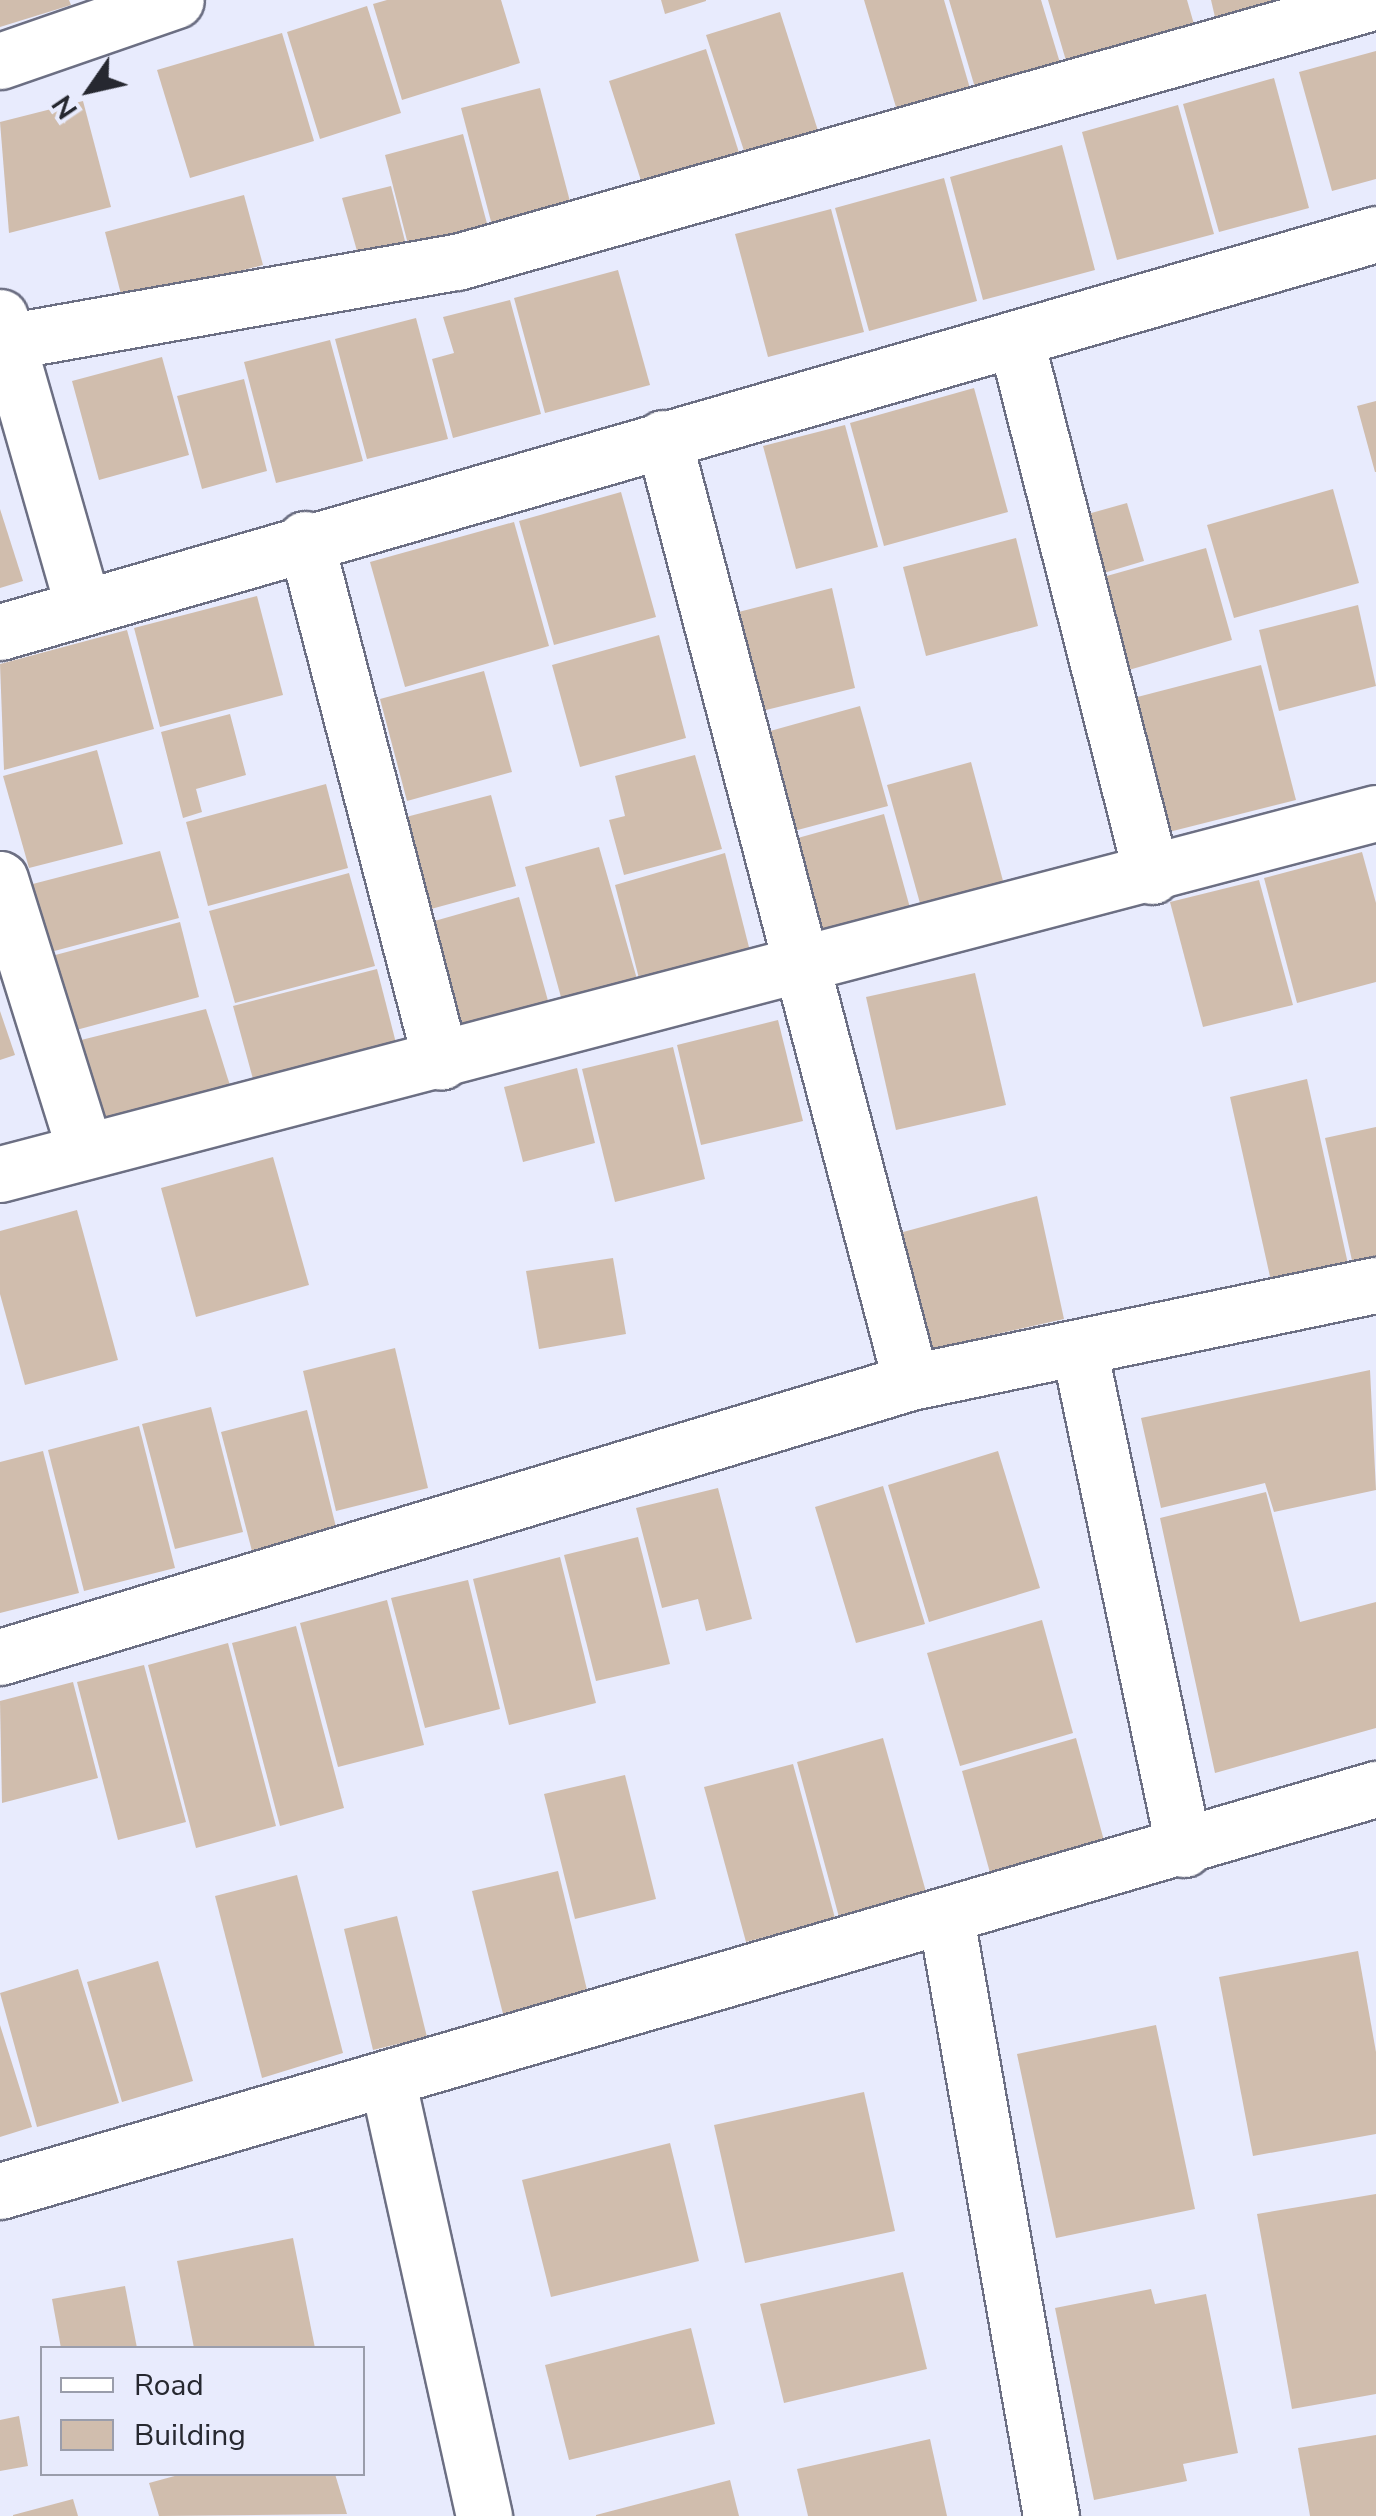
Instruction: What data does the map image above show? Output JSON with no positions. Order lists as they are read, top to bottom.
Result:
{
  "legend": ["Road", "Building"],
  "north": "bottom left"
}
